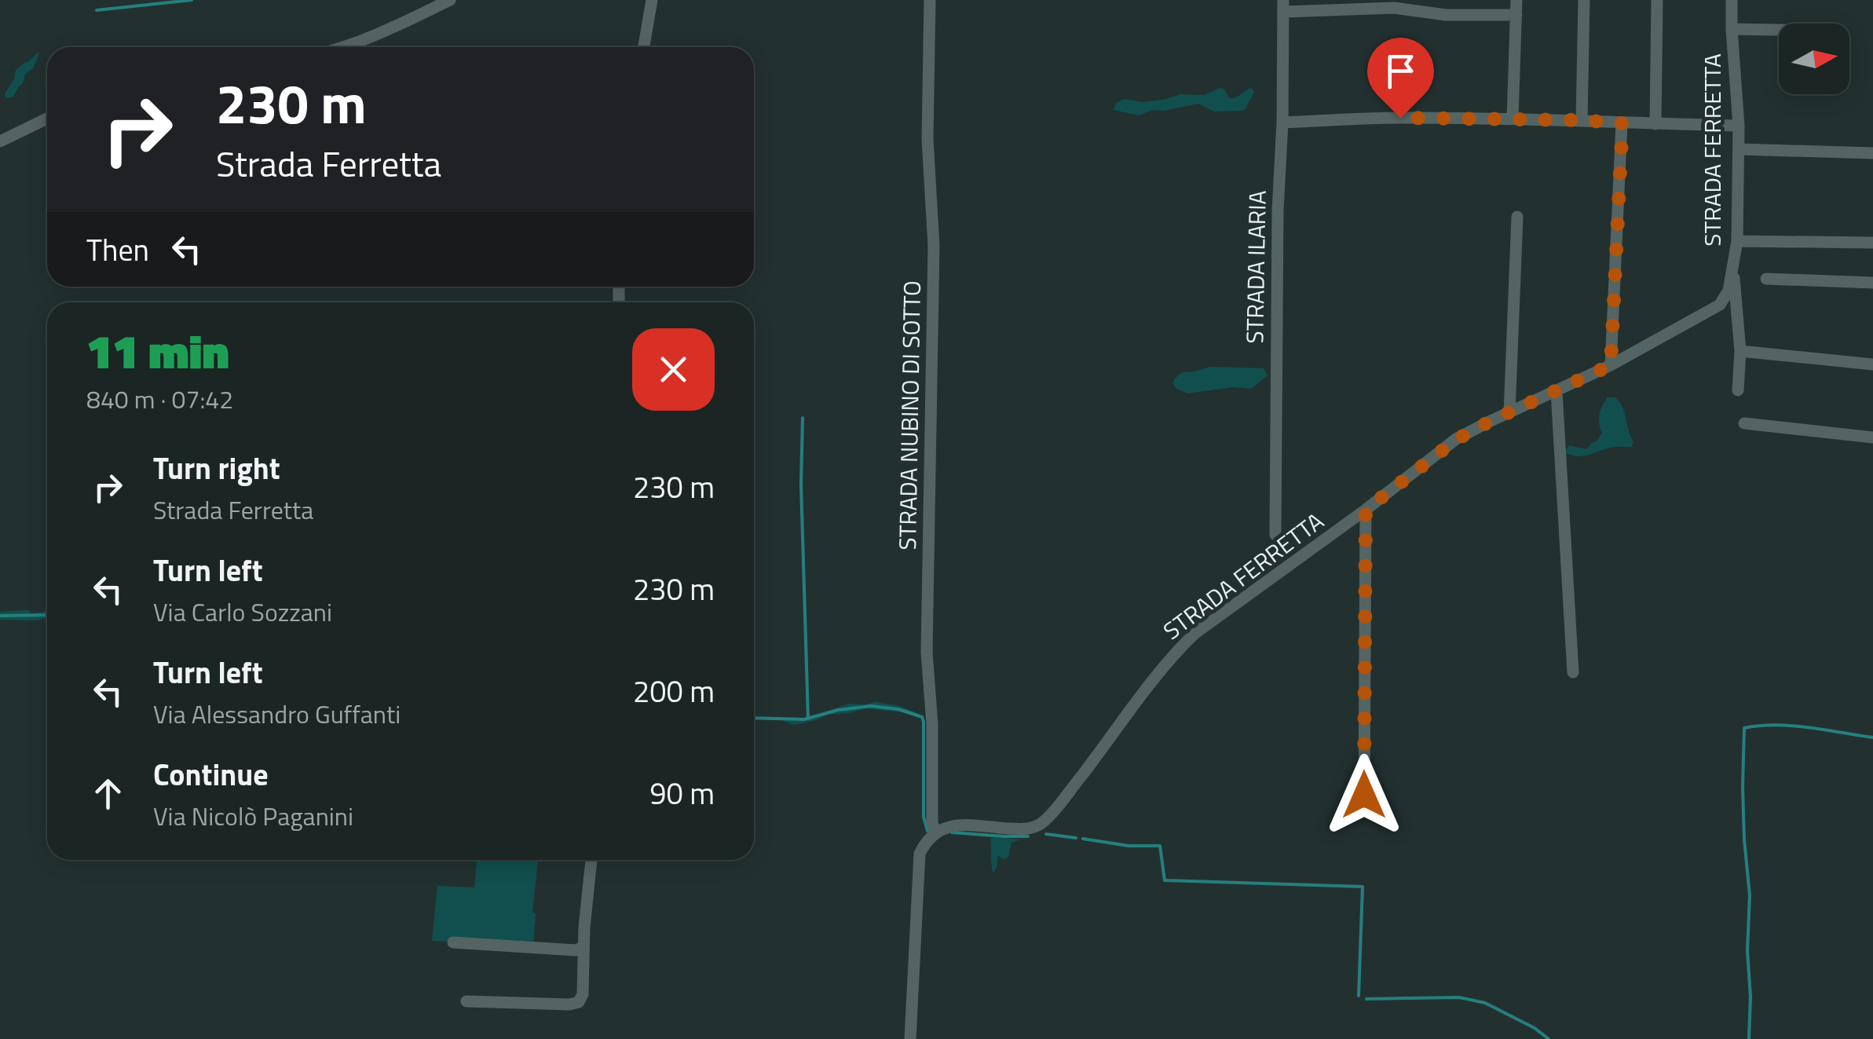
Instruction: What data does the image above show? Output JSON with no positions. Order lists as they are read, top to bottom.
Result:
{
  "streets": {
    "street": ["STRADA FERRETTA", "STRADA ILARIA", "STRADA NUBINO DI SOTTO"]
  },
  "crossings": [
    ["STRADA FERRETTA", "STRADA NUBINO DI SOTTO"]
  ],
  "north": "right",
  "page": {
    "turn": ["230 m", "Strada Ferretta"],
    "then": "Then",
    "heading": ["11 min", "840 m · 07:42"],
    "list": [
      {
        "name": "Turn right",
        "note": "Strada Ferretta",
        "value": "230 m"
      },
      {
        "name": "Turn left",
        "note": "Via Carlo Sozzani",
        "value": "230 m"
      },
      {
        "name": "Turn left",
        "note": "Via Alessandro Guffanti",
        "value": "200 m"
      },
      {
        "name": "Continue",
        "note": "Via Nicolò Paganini",
        "value": "90 m"
      }
    ]
  }
}
